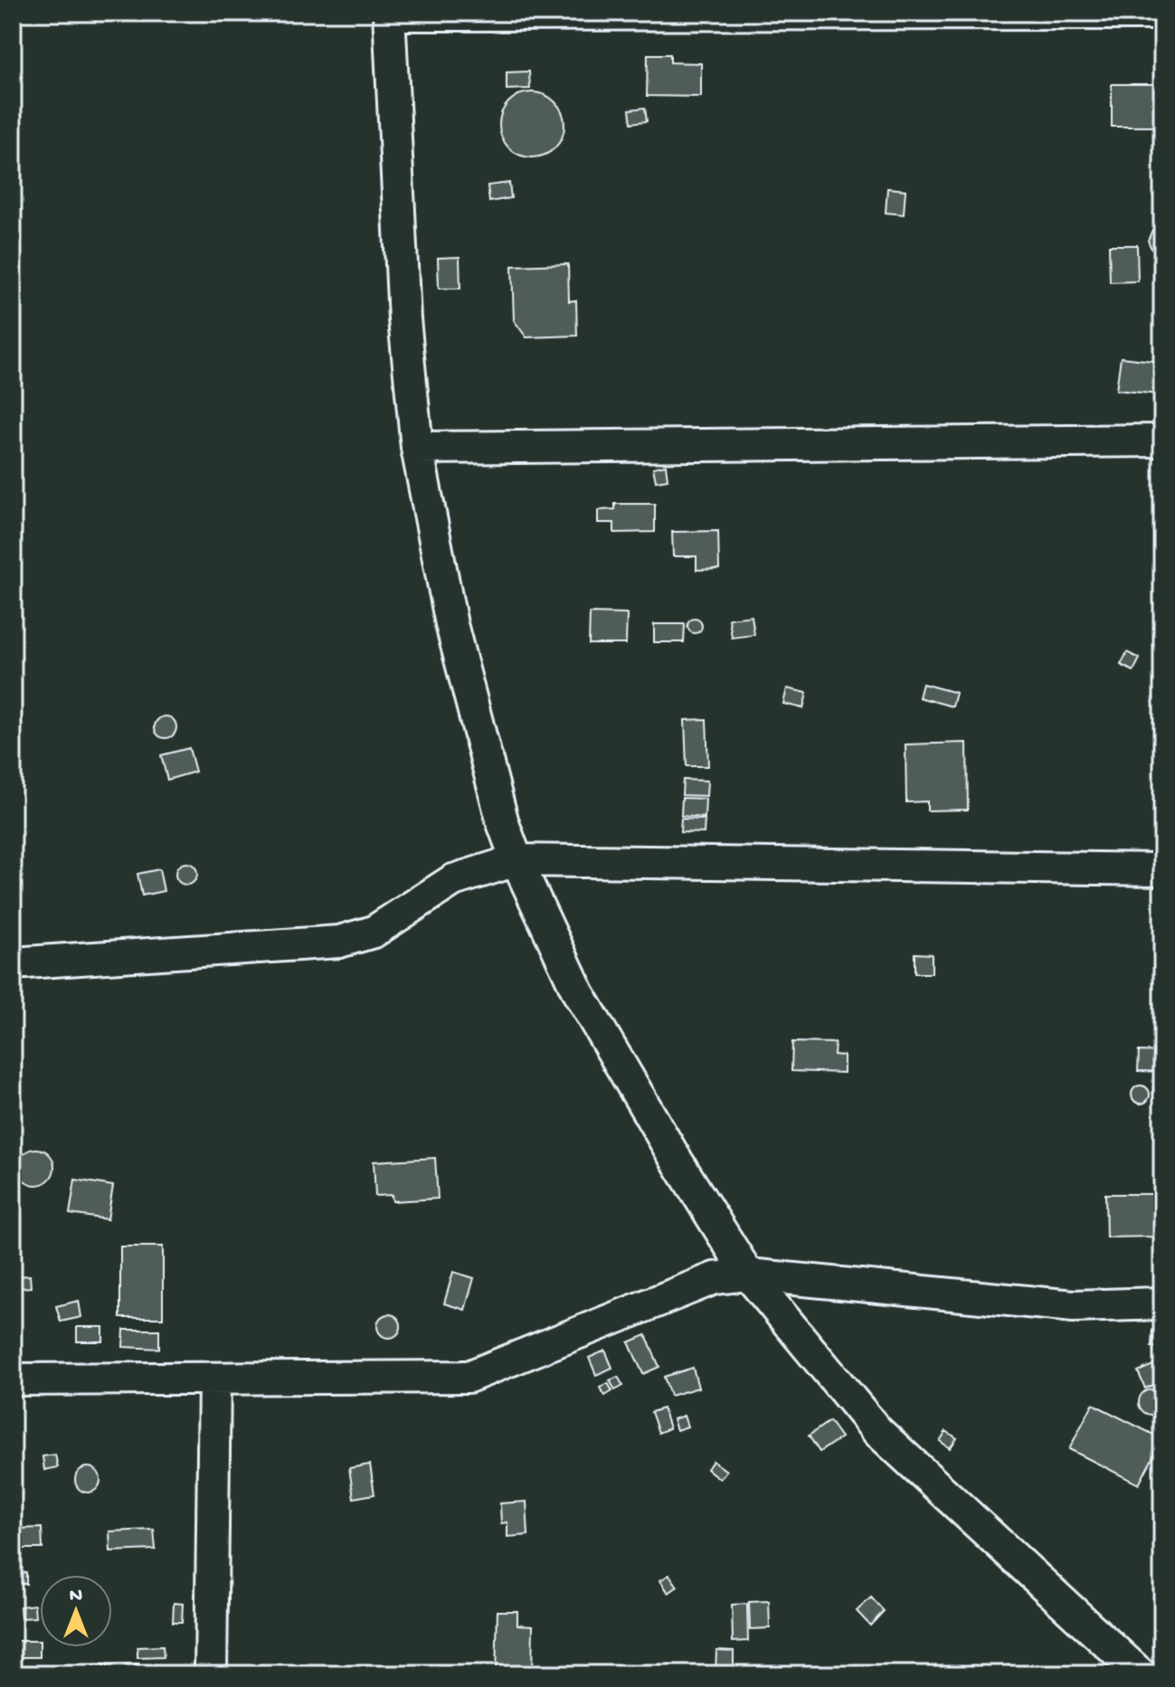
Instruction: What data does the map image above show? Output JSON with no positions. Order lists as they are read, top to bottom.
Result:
{
  "north": "top"
}
